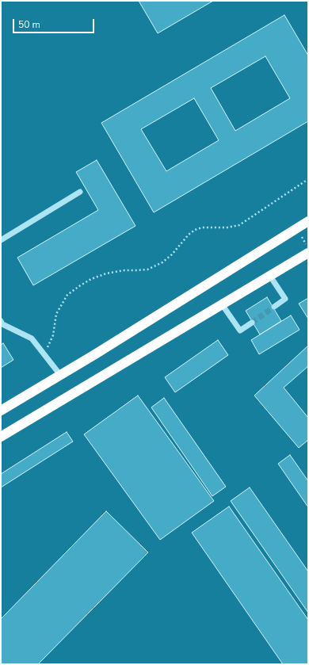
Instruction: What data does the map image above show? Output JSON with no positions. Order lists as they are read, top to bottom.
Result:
{
  "scale_bar": "50 m"
}
